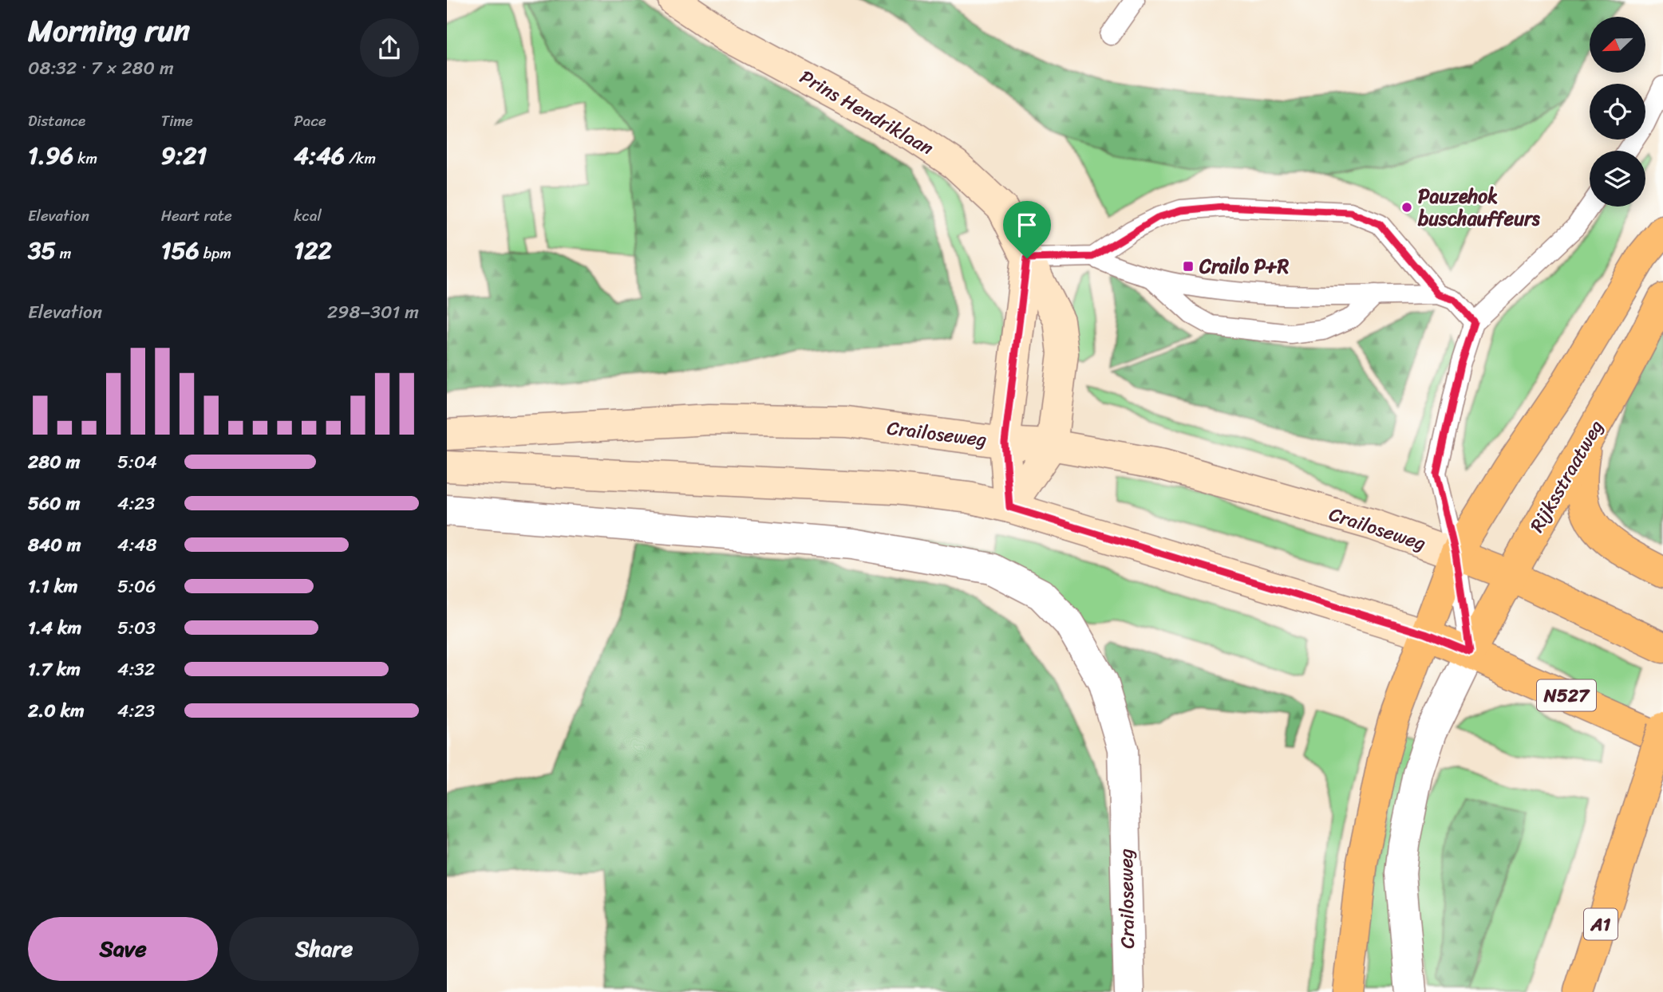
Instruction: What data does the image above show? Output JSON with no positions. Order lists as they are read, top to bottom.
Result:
{
  "streets": {
    "main road": [
      "Prins Hendriklaan",
      "Crailoseweg",
      "Rijksstraatweg",
      "N527",
      "A1"
    ]
  },
  "crossings": [
    ["Prins Hendriklaan", "Crailoseweg"],
    ["Prins Hendriklaan", "N527"],
    ["Crailoseweg", "Rijksstraatweg"],
    ["Rijksstraatweg", "N527"]
  ],
  "places": {
    "other": ["Pauzehok buschauffeurs"],
    "transit": ["Crailo P+R"]
  },
  "north": "bottom left",
  "page": {
    "heading": ["Morning run", "08:32 · 7 × 280 m"],
    "stats": [
      ["Distance", "1.96 km"],
      ["Time", "9:21"],
      ["Pace", "4:46 /km"],
      ["Elevation", "35 m"],
      ["Heart rate", "156 bpm"],
      ["kcal", "122"]
    ],
    "chart": ["Elevation", "298–301 m"],
    "list": [
      {
        "name": "280 m",
        "note": "5:04"
      },
      {
        "name": "560 m",
        "note": "4:23"
      },
      {
        "name": "840 m",
        "note": "4:48"
      },
      {
        "name": "1.1 km",
        "note": "5:06"
      },
      {
        "name": "1.4 km",
        "note": "5:03"
      },
      {
        "name": "1.7 km",
        "note": "4:32"
      },
      {
        "name": "2.0 km",
        "note": "4:23"
      }
    ],
    "buttons": ["Save", "Share"]
  }
}
